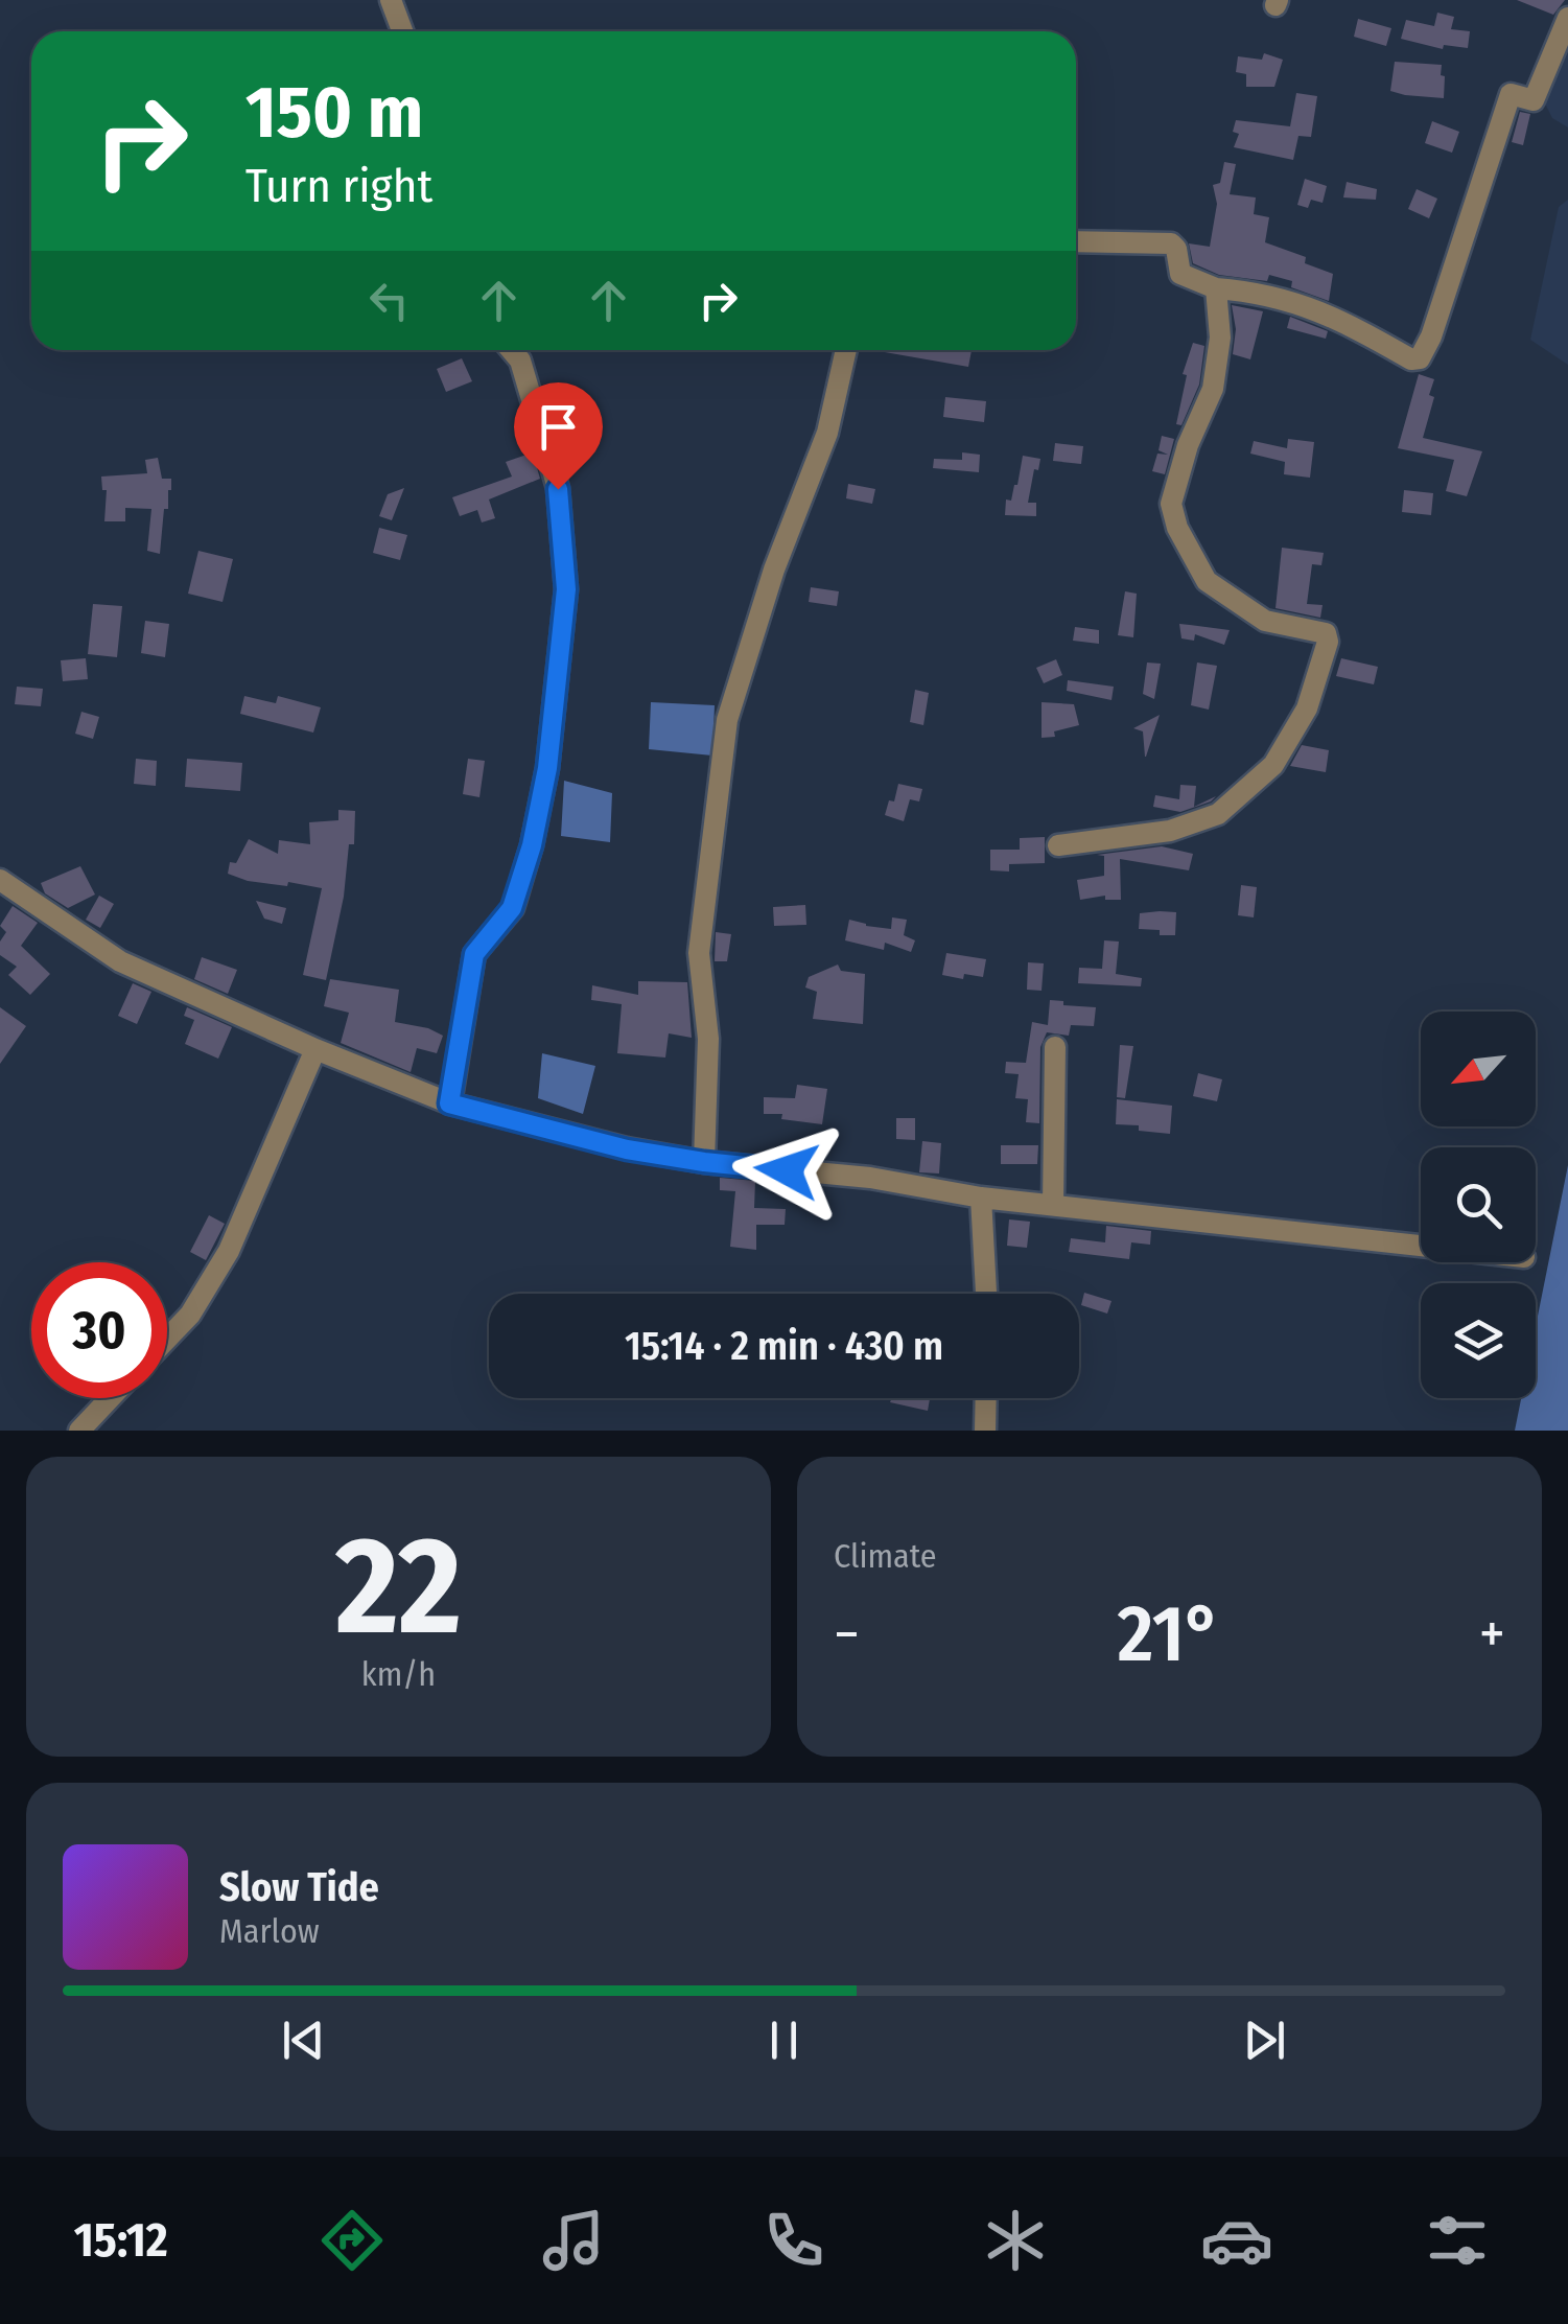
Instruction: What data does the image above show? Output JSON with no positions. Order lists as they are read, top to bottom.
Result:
{
  "north": "bottom left",
  "page": {
    "turn": ["150 m", "Turn right"],
    "limit": "30",
    "trip": "15:14 · 2 min · 430 m",
    "tile": [
      ["22", "km/h"],
      "Climate"
    ],
    "heat": ["−", "21°", "+"],
    "song": ["Slow Tide", "Marlow"],
    "tabs": "15:12"
  }
}
